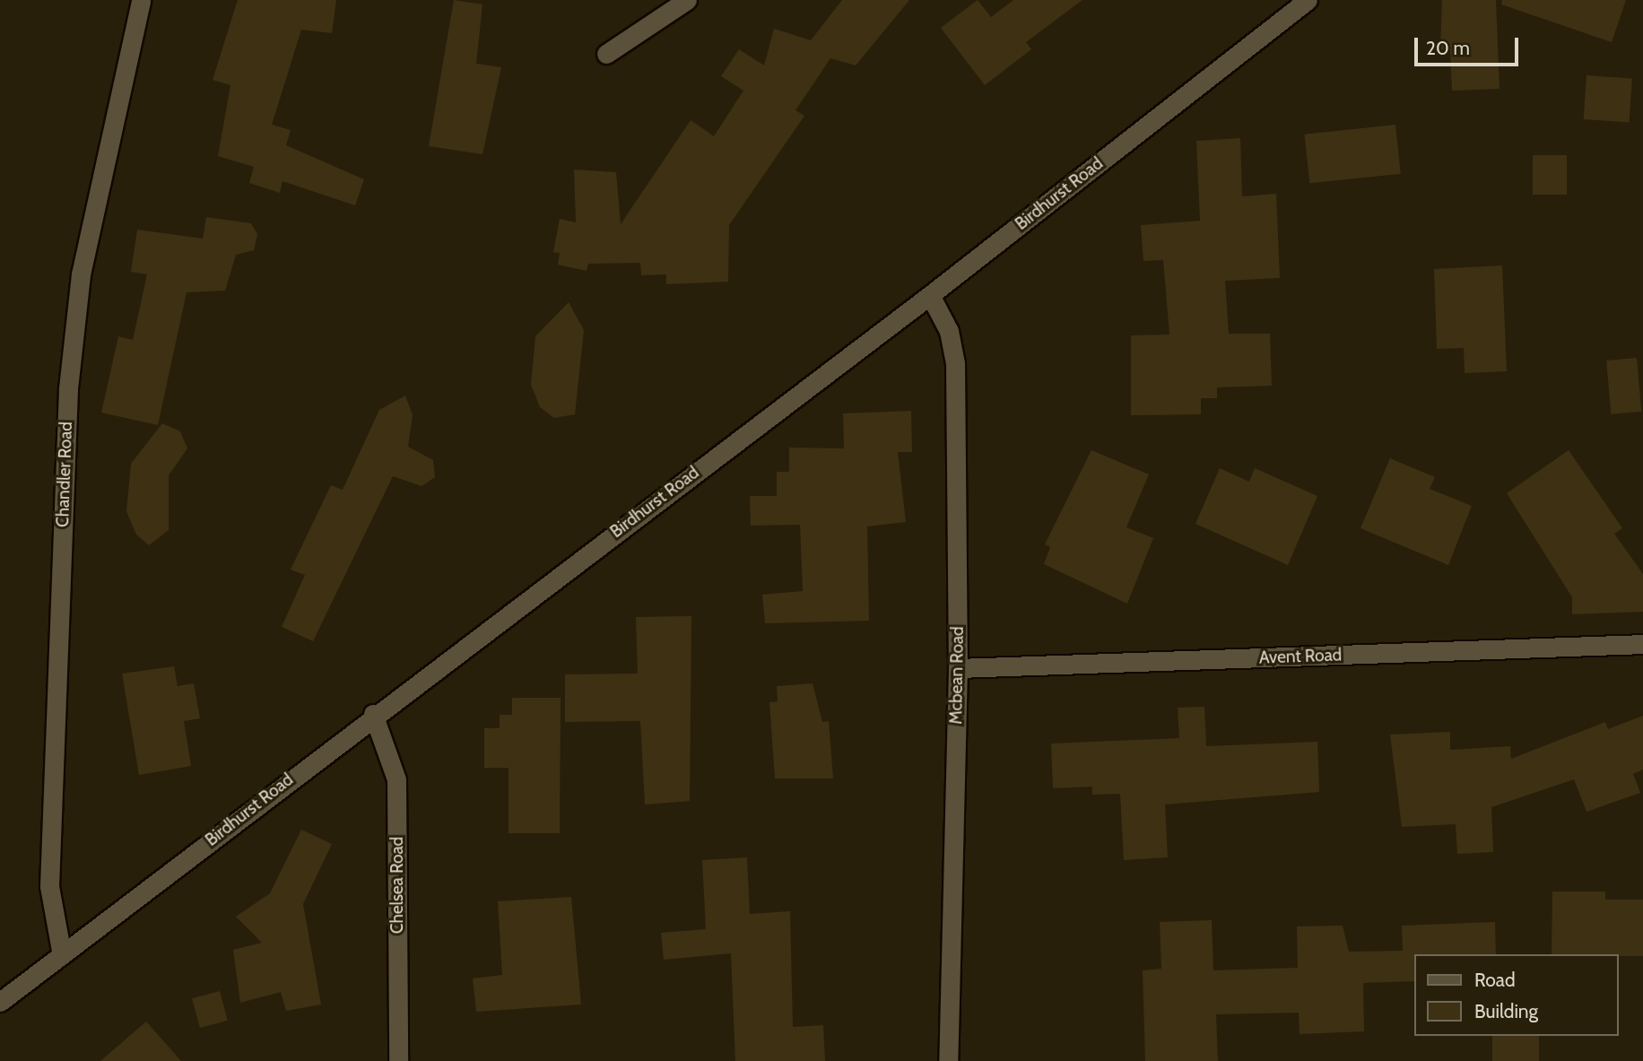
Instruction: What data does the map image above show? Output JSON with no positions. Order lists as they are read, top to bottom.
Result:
{
  "streets": {
    "street": [
      "Birdhurst Road",
      "Chandler Road",
      "Avent Road",
      "Mcbean Road",
      "Chelsea Road"
    ]
  },
  "crossings": [
    ["Birdhurst Road", "Chandler Road"],
    ["Birdhurst Road", "Mcbean Road"],
    ["Birdhurst Road", "Chelsea Road"],
    ["Avent Road", "Mcbean Road"]
  ],
  "legend": ["Road", "Building"],
  "scale_bar": "20 m"
}
